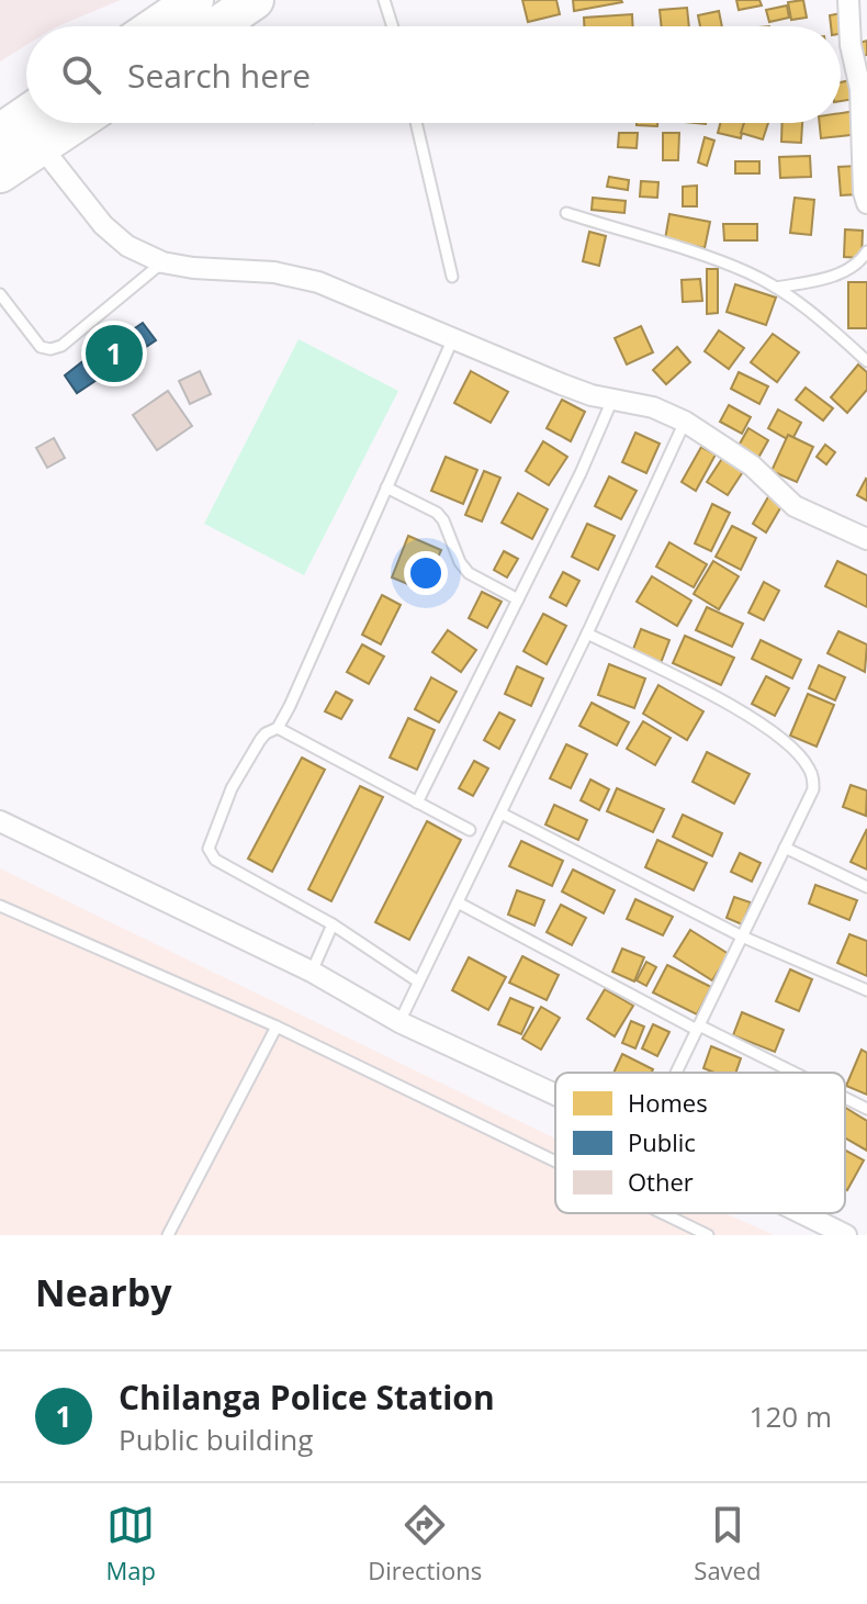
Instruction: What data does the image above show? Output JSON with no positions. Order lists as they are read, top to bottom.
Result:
{
  "legend": ["Homes", "Public", "Other"],
  "page": {
    "search": "Search here",
    "pins": "1",
    "heading": "Nearby",
    "list": [
      {
        "mark": "1",
        "name": "Chilanga Police Station",
        "note": "Public building",
        "value": "120 m"
      }
    ],
    "nav": ["Map", "Directions", "Saved"]
  }
}
